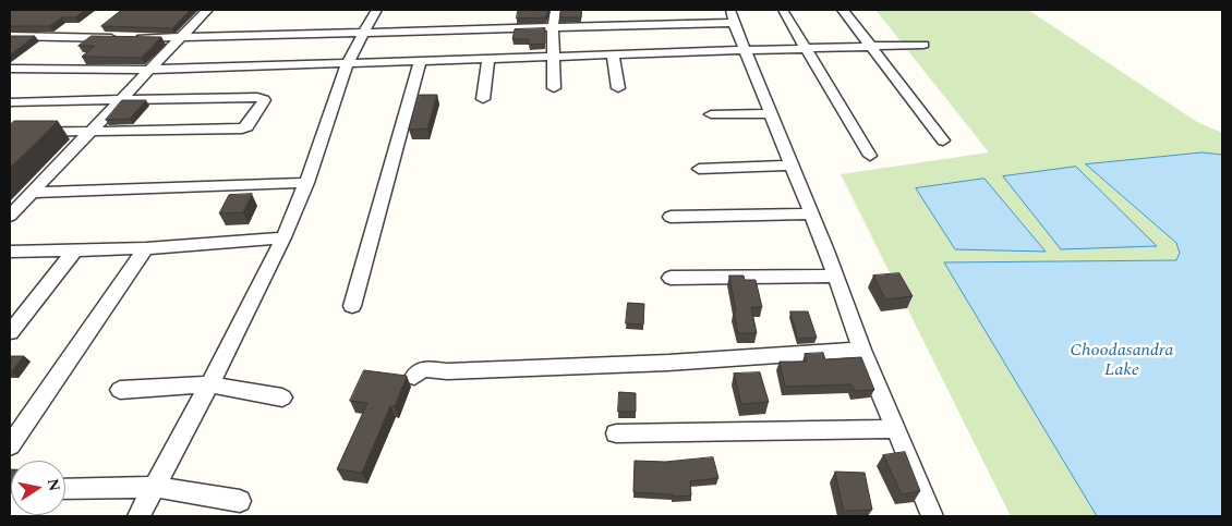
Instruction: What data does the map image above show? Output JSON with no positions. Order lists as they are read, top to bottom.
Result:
{
  "water": ["Choodasandra Lake"],
  "north": "right"
}
